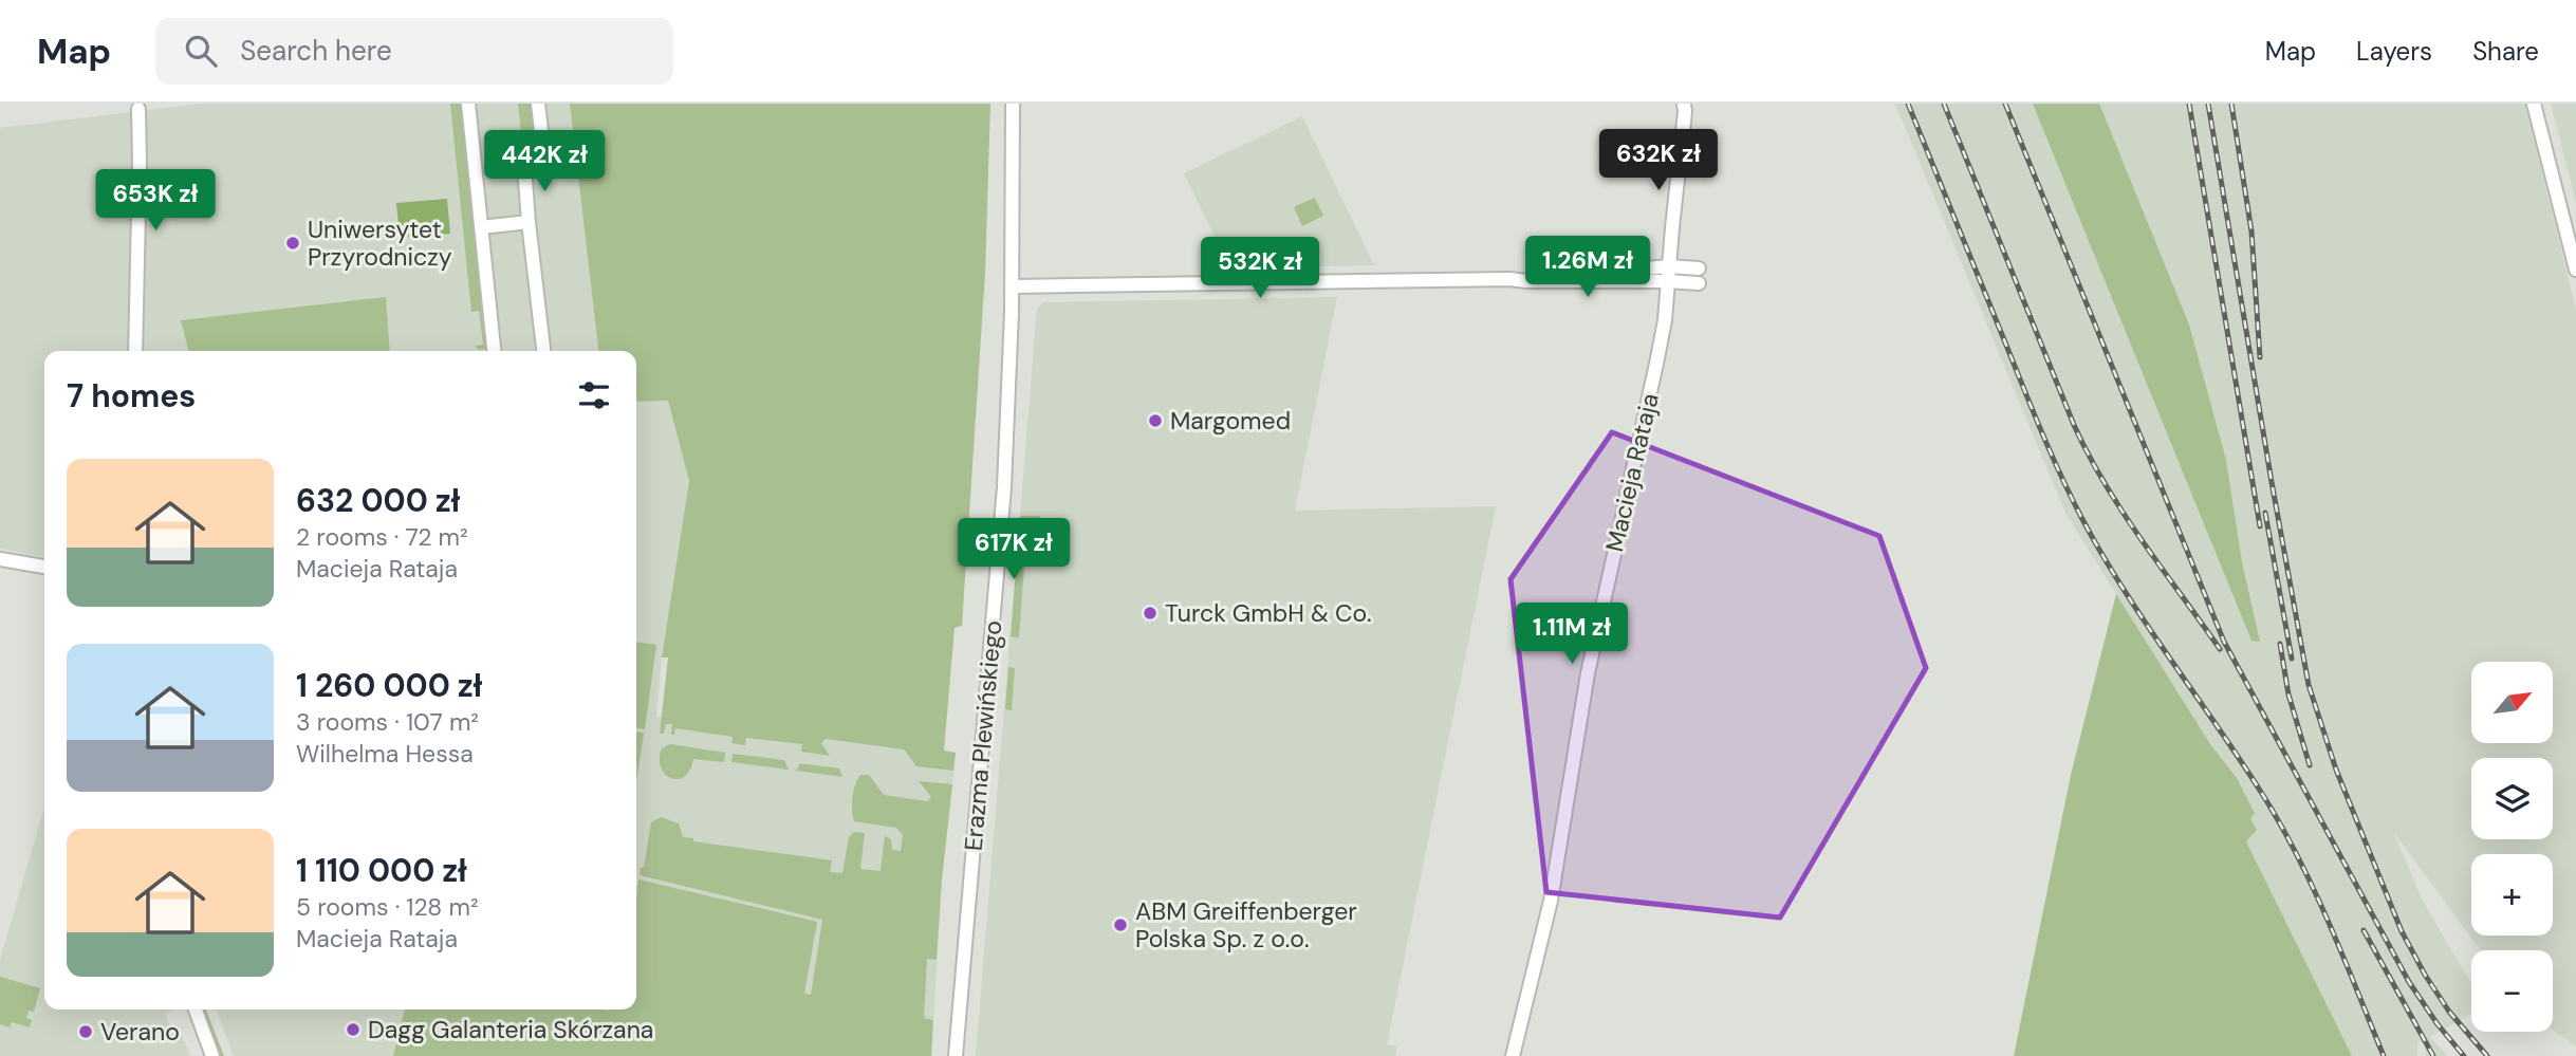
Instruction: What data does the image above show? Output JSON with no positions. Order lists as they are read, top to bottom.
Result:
{
  "streets": {
    "street": ["Macieja Rataja", "Erazma Plewińskiego"]
  },
  "places": [
    "Uniwersytet Przyrodniczy",
    "Margomed",
    "Turck GmbH & Co.",
    "ABM Greiffenberger Polska Sp. z o.o.",
    "Dagg Galanteria Skórzana",
    "Verano"
  ],
  "north": "top right",
  "page": {
    "header": "Map",
    "search": "Search here",
    "nav": ["Map", "Layers", "Share"],
    "price": [
      "632K zł",
      "442K zł",
      "653K zł",
      "1.26M zł",
      "532K zł",
      "617K zł",
      "1.11M zł"
    ],
    "heading": "7 homes",
    "list": [
      {
        "name": "632 000 zł",
        "note": "2 rooms · 72 m² · Macieja Rataja"
      },
      {
        "name": "1 260 000 zł",
        "note": "3 rooms · 107 m² · Wilhelma Hessa"
      },
      {
        "name": "1 110 000 zł",
        "note": "5 rooms · 128 m² · Macieja Rataja"
      }
    ],
    "map_buttons": ["+", "−"]
  }
}
